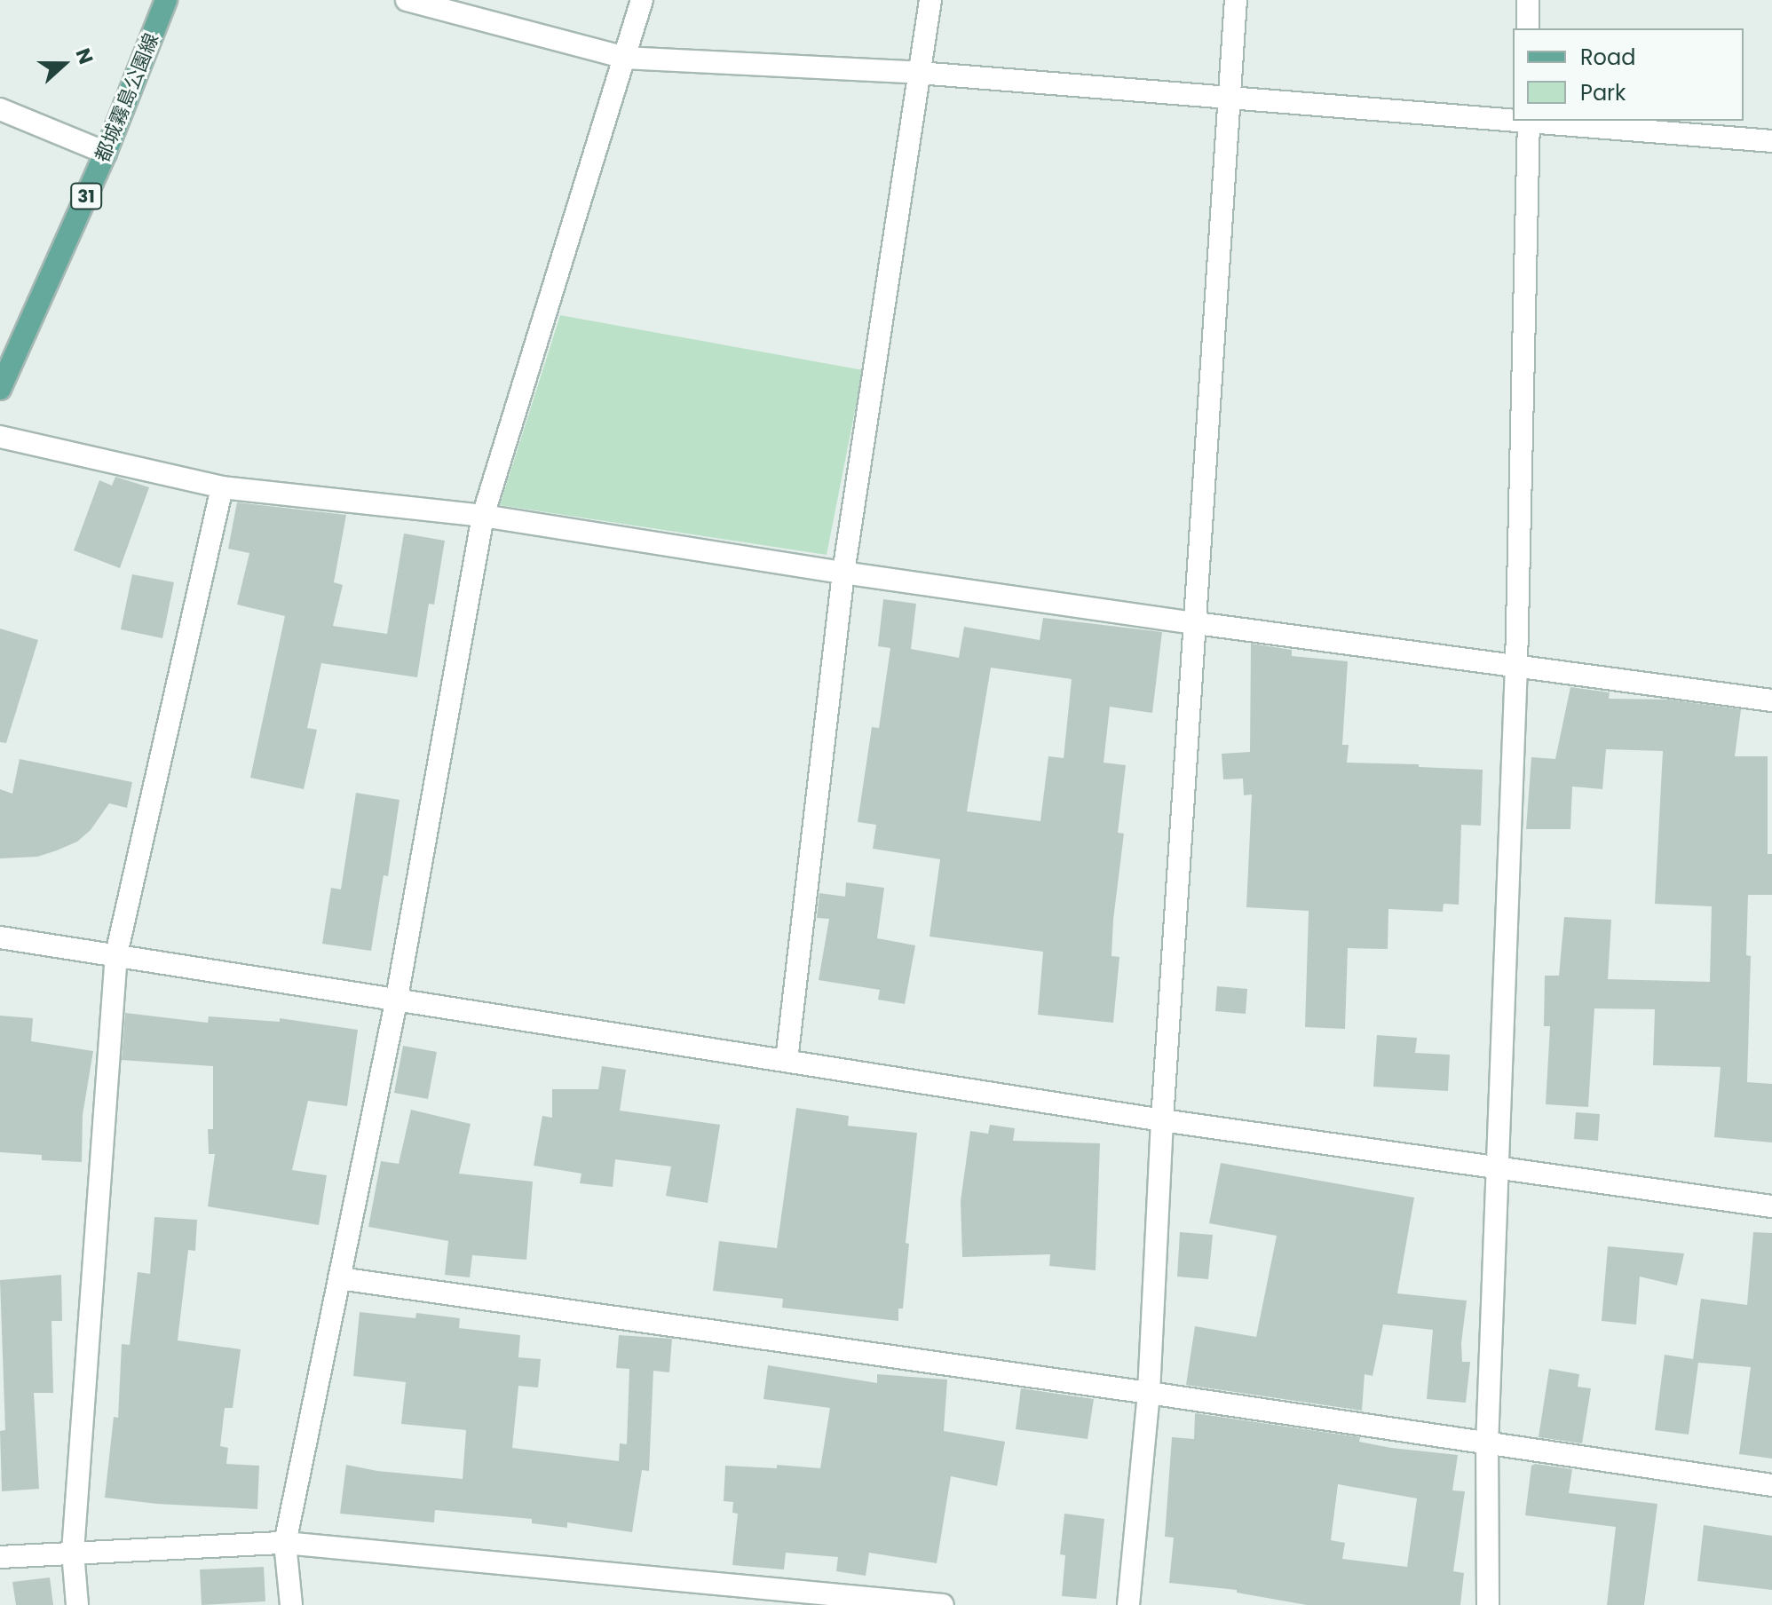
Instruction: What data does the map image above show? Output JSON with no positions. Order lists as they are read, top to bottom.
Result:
{
  "streets": {
    "main road": ["都城霧島公園線", "31"]
  },
  "legend": ["Road", "Park"],
  "north": "right"
}
